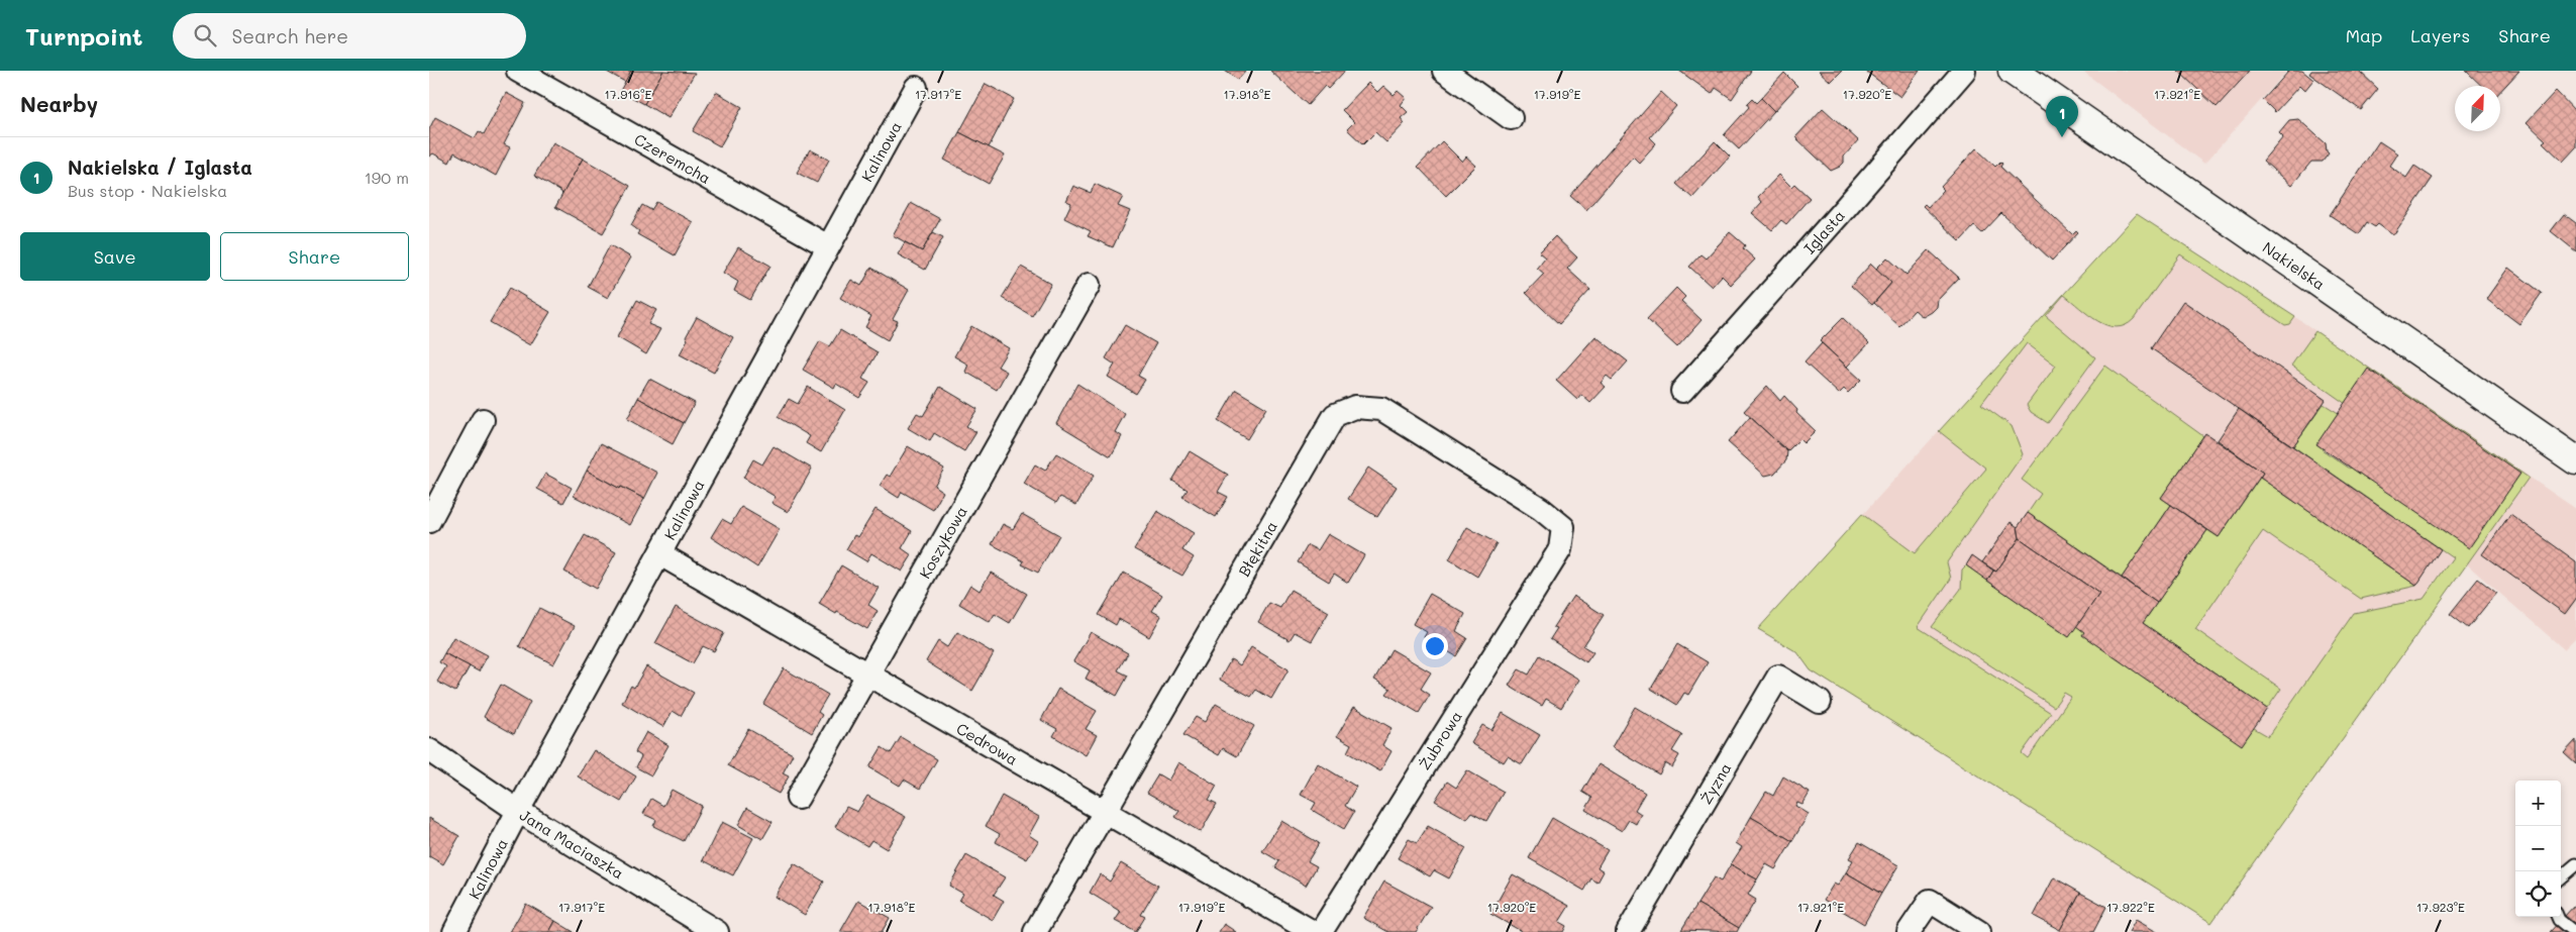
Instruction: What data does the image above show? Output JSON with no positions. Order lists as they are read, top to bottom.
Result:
{
  "streets": {
    "main road": ["Nakielska"],
    "street": [
      "Kalinowa",
      "Czeremcha",
      "Iglasta",
      "Koszykowa",
      "Błękitna",
      "Żubrowa",
      "Cedrowa",
      "Żyzna",
      "Jana Maciaszka"
    ]
  },
  "crossings": [
    ["Kalinowa", "Czeremcha"],
    ["Kalinowa", "Cedrowa"],
    ["Kalinowa", "Jana Maciaszka"],
    ["Koszykowa", "Cedrowa"],
    ["Błękitna", "Żubrowa"],
    ["Błękitna", "Cedrowa"]
  ],
  "north": "top right",
  "page": {
    "header": "Turnpoint",
    "search": "Search here",
    "nav": ["Map", "Layers", "Share"],
    "heading": "Nearby",
    "pins": "1",
    "list": [
      {
        "mark": "1",
        "name": "Nakielska / Iglasta",
        "note": "Bus stop · Nakielska",
        "value": "190 m"
      }
    ],
    "buttons": ["Save", "Share"],
    "map_buttons": ["+", "−"]
  },
  "coordinates": [
    "17.916°E",
    "17.917°E",
    "17.918°E",
    "17.919°E",
    "17.920°E",
    "17.921°E",
    "17.922°E",
    "17.923°E"
  ]
}
